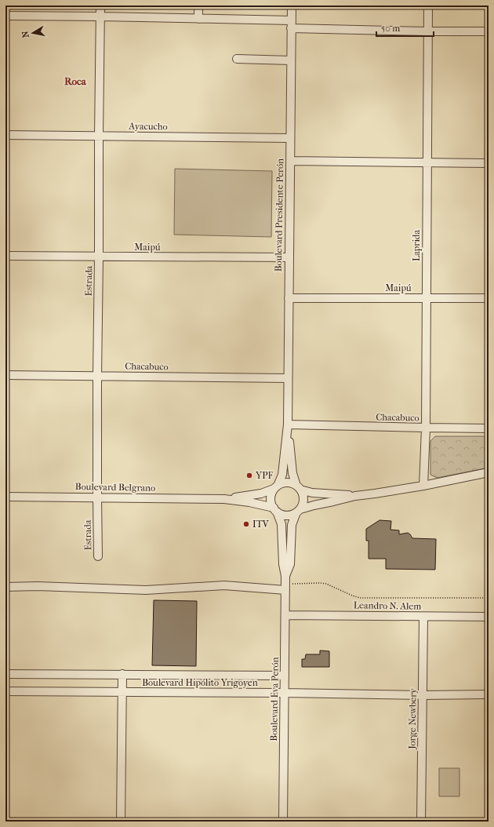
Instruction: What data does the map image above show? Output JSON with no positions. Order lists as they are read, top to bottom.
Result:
{
  "streets": {
    "street": [
      "Ayacucho",
      "Boulevard Presidente Perón",
      "Laprida",
      "Maipú",
      "Estrada",
      "Chacabuco",
      "Boulevard Belgrano",
      "Leandro N. Alem",
      "Boulevard Hipólito Yrigoyen",
      "Boulevard Eva Perón",
      "Jorge Newbery"
    ]
  },
  "crossings": [
    ["Ayacucho", "Boulevard Presidente Perón"],
    ["Ayacucho", "Estrada"],
    ["Boulevard Presidente Perón", "Maipú"],
    ["Boulevard Presidente Perón", "Chacabuco"],
    ["Boulevard Presidente Perón", "Boulevard Belgrano"],
    ["Boulevard Presidente Perón", "Boulevard Eva Perón"],
    ["Laprida", "Maipú"],
    ["Laprida", "Chacabuco"],
    ["Maipú", "Estrada"],
    ["Estrada", "Chacabuco"],
    ["Estrada", "Boulevard Belgrano"],
    ["Leandro N. Alem", "Boulevard Eva Perón"],
    ["Leandro N. Alem", "Jorge Newbery"],
    ["Boulevard Hipólito Yrigoyen", "Boulevard Eva Perón"],
    ["Boulevard Hipólito Yrigoyen", "Jorge Newbery"]
  ],
  "districts": ["Roca"],
  "places": ["YPF", "ITV"],
  "scale_bar": "50 m",
  "north": "left"
}
